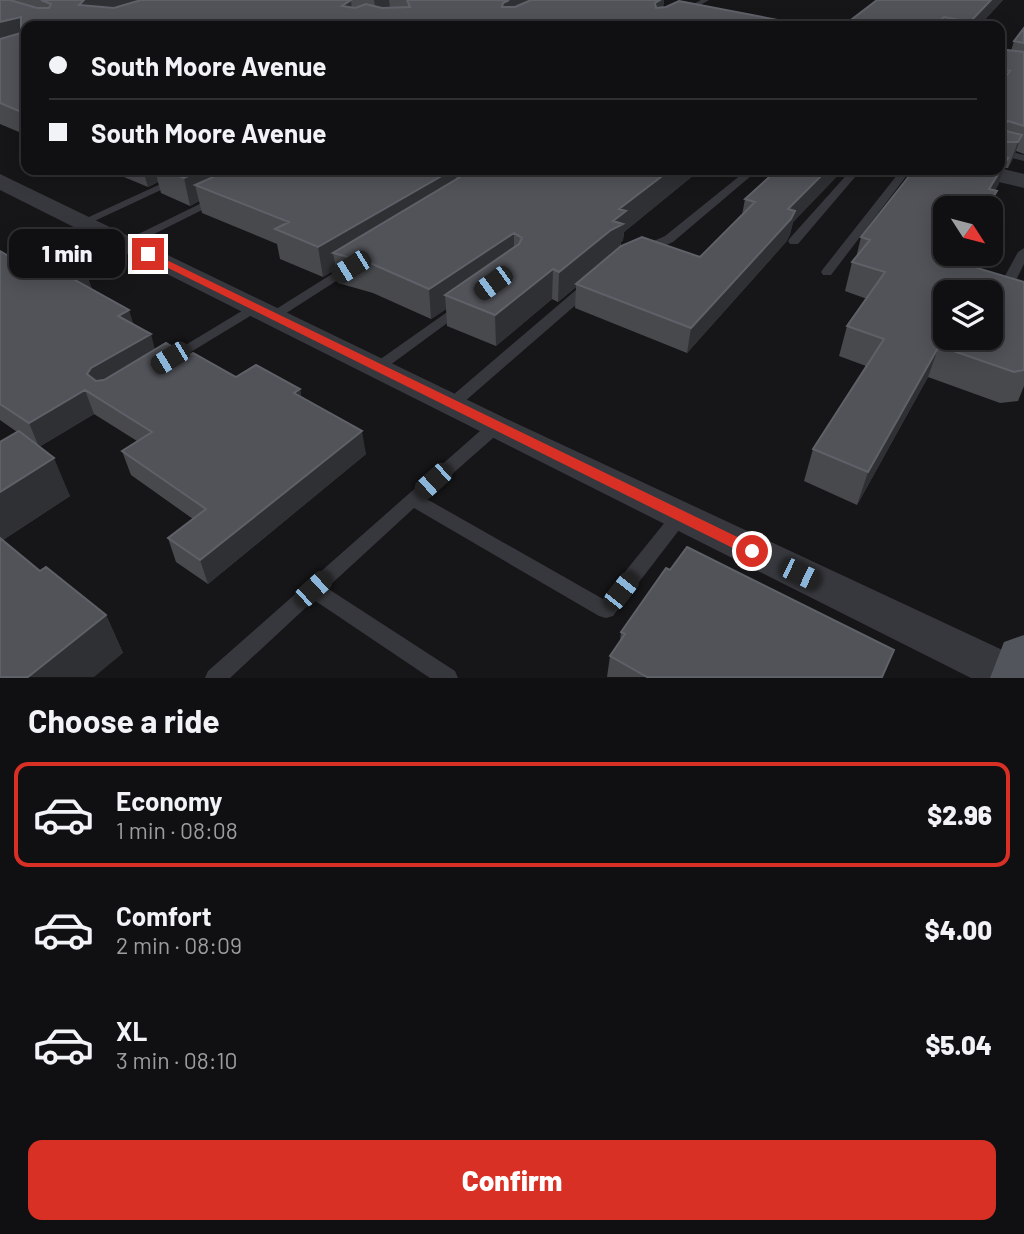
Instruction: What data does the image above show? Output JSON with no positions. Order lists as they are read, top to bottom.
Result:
{
  "north": "bottom right",
  "page": {
    "banner": ["South Moore Avenue", "South Moore Avenue"],
    "bubble": "1 min",
    "heading": "Choose a ride",
    "list": [
      {
        "name": "Economy",
        "note": "1 min · 08:08",
        "value": "$2.96"
      },
      {
        "name": "Comfort",
        "note": "2 min · 08:09",
        "value": "$4.00"
      },
      {
        "name": "XL",
        "note": "3 min · 08:10",
        "value": "$5.04"
      }
    ],
    "buttons": "Confirm"
  }
}
